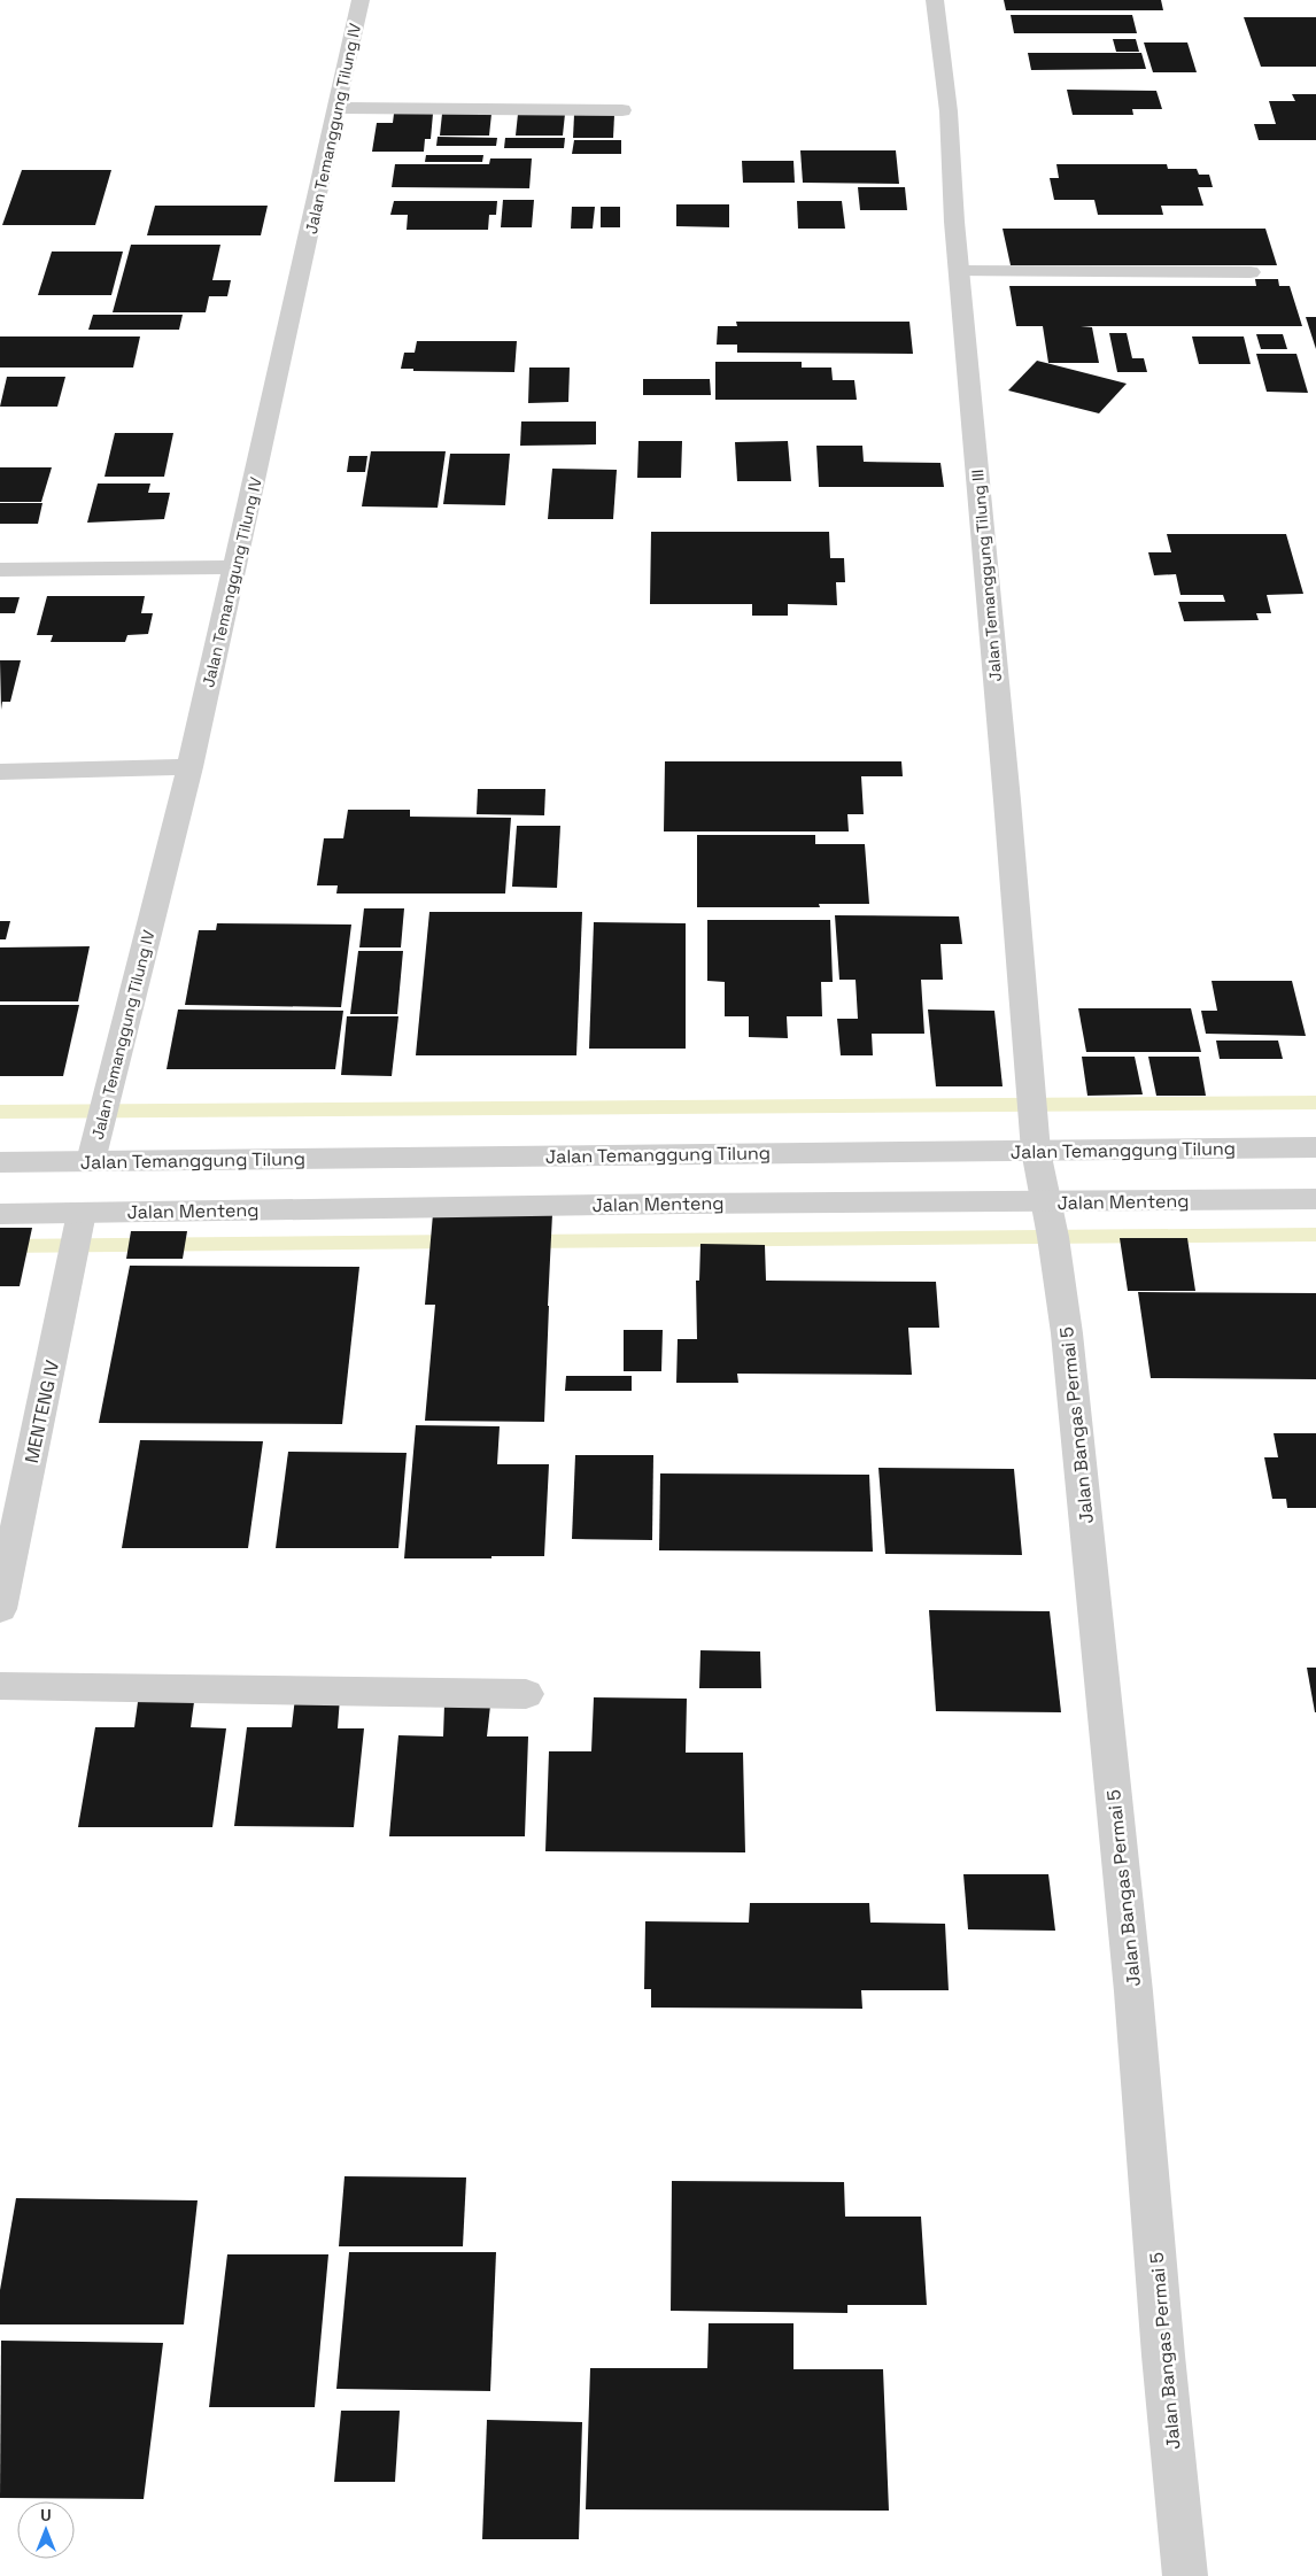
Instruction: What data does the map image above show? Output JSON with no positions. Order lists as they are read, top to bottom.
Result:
{
  "streets": {
    "street": [
      "Jalan Temanggung Tilung IV",
      "Jalan Temanggung Tilung III",
      "Jalan Temanggung Tilung",
      "Jalan Menteng",
      "MENTENG IV",
      "Jalan Bangas Permai 5"
    ]
  },
  "crossings": [
    ["Jalan Temanggung Tilung IV", "Jalan Temanggung Tilung"],
    ["Jalan Temanggung Tilung III", "Jalan Temanggung Tilung"],
    ["Jalan Temanggung Tilung III", "Jalan Menteng"],
    ["Jalan Temanggung Tilung III", "Jalan Bangas Permai 5"],
    ["Jalan Menteng", "MENTENG IV"],
    ["Jalan Menteng", "Jalan Bangas Permai 5"]
  ],
  "north": "top"
}
